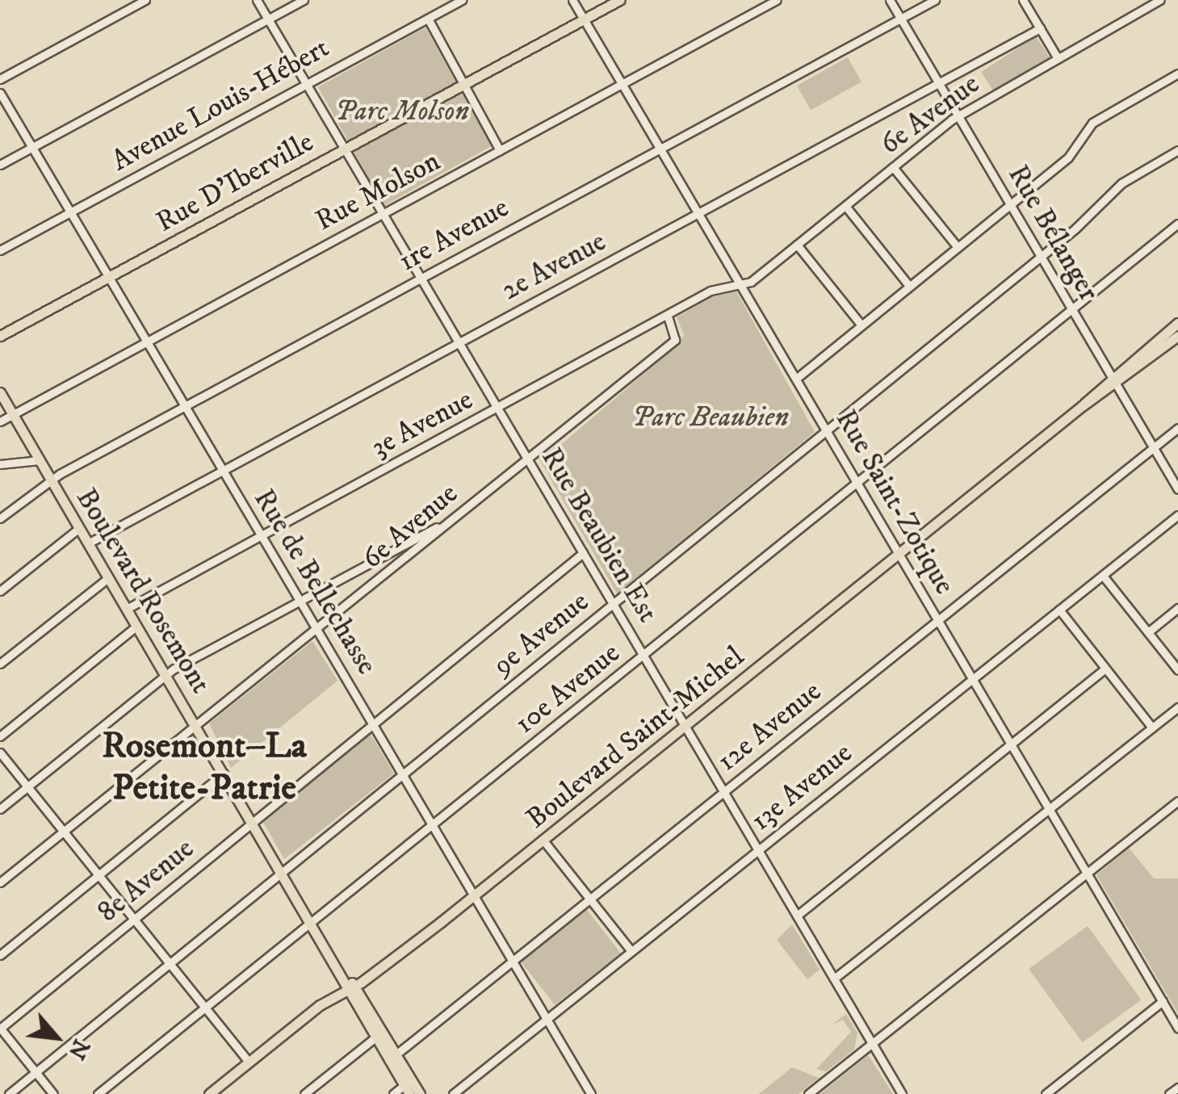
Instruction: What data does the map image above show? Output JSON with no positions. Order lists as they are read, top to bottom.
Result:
{
  "streets": {
    "main road": ["Rue D'Iberville", "Boulevard Rosemont", "Boulevard Saint-Michel"],
    "street": [
      "Avenue Louis-Hébert",
      "6e Avenue",
      "Rue Molson",
      "Rue Bélanger",
      "1re Avenue",
      "2e Avenue",
      "3e Avenue",
      "Rue Saint-Zotique",
      "Rue Beaubien Est",
      "Rue de Bellechasse",
      "9e Avenue",
      "10e Avenue",
      "12e Avenue",
      "13e Avenue",
      "8e Avenue"
    ]
  },
  "crossings": [
    ["Avenue Louis-Hébert", "Rue Beaubien Est"],
    ["Avenue Louis-Hébert", "Rue de Bellechasse"],
    ["6e Avenue", "Rue Bélanger"],
    ["6e Avenue", "3e Avenue"],
    ["6e Avenue", "Rue Saint-Zotique"],
    ["6e Avenue", "Rue Beaubien Est"],
    ["6e Avenue", "Rue de Bellechasse"],
    ["6e Avenue", "Boulevard Rosemont"],
    ["Rue D'Iberville", "Rue Saint-Zotique"],
    ["Rue D'Iberville", "Rue Beaubien Est"],
    ["Rue D'Iberville", "Rue de Bellechasse"],
    ["Rue Molson", "Rue Saint-Zotique"],
    ["Rue Molson", "Rue Beaubien Est"],
    ["Rue Molson", "Rue de Bellechasse"],
    ["Rue Molson", "Boulevard Rosemont"],
    ["Rue Bélanger", "1re Avenue"],
    ["Rue Bélanger", "2e Avenue"],
    ["Rue Bélanger", "9e Avenue"],
    ["Rue Bélanger", "10e Avenue"],
    ["Rue Bélanger", "12e Avenue"],
    ["Rue Bélanger", "Boulevard Saint-Michel"],
    ["1re Avenue", "Rue Saint-Zotique"],
    ["1re Avenue", "Rue Beaubien Est"],
    ["1re Avenue", "Rue de Bellechasse"],
    ["1re Avenue", "Boulevard Rosemont"],
    ["2e Avenue", "Rue Saint-Zotique"],
    ["2e Avenue", "Rue Beaubien Est"],
    ["2e Avenue", "Rue de Bellechasse"],
    ["2e Avenue", "Boulevard Rosemont"],
    ["3e Avenue", "Rue Saint-Zotique"],
    ["3e Avenue", "Rue Beaubien Est"],
    ["3e Avenue", "Rue de Bellechasse"],
    ["3e Avenue", "Boulevard Rosemont"],
    ["Rue Saint-Zotique", "9e Avenue"],
    ["Rue Saint-Zotique", "10e Avenue"],
    ["Rue Saint-Zotique", "12e Avenue"],
    ["Rue Saint-Zotique", "Boulevard Saint-Michel"],
    ["Rue Saint-Zotique", "13e Avenue"],
    ["Rue Beaubien Est", "9e Avenue"],
    ["Rue Beaubien Est", "10e Avenue"],
    ["Rue Beaubien Est", "12e Avenue"],
    ["Rue Beaubien Est", "Boulevard Saint-Michel"],
    ["Rue Beaubien Est", "13e Avenue"],
    ["Rue Beaubien Est", "8e Avenue"],
    ["Rue de Bellechasse", "9e Avenue"],
    ["Rue de Bellechasse", "10e Avenue"],
    ["Rue de Bellechasse", "12e Avenue"],
    ["Rue de Bellechasse", "Boulevard Saint-Michel"],
    ["Rue de Bellechasse", "13e Avenue"],
    ["Rue de Bellechasse", "8e Avenue"],
    ["Boulevard Rosemont", "9e Avenue"],
    ["Boulevard Rosemont", "10e Avenue"],
    ["Boulevard Rosemont", "12e Avenue"],
    ["Boulevard Rosemont", "Boulevard Saint-Michel"],
    ["Boulevard Rosemont", "8e Avenue"]
  ],
  "districts": ["Rosemont–La Petite-Patrie"],
  "parks": ["Parc Molson", "Parc Beaubien"],
  "north": "bottom right"
}
